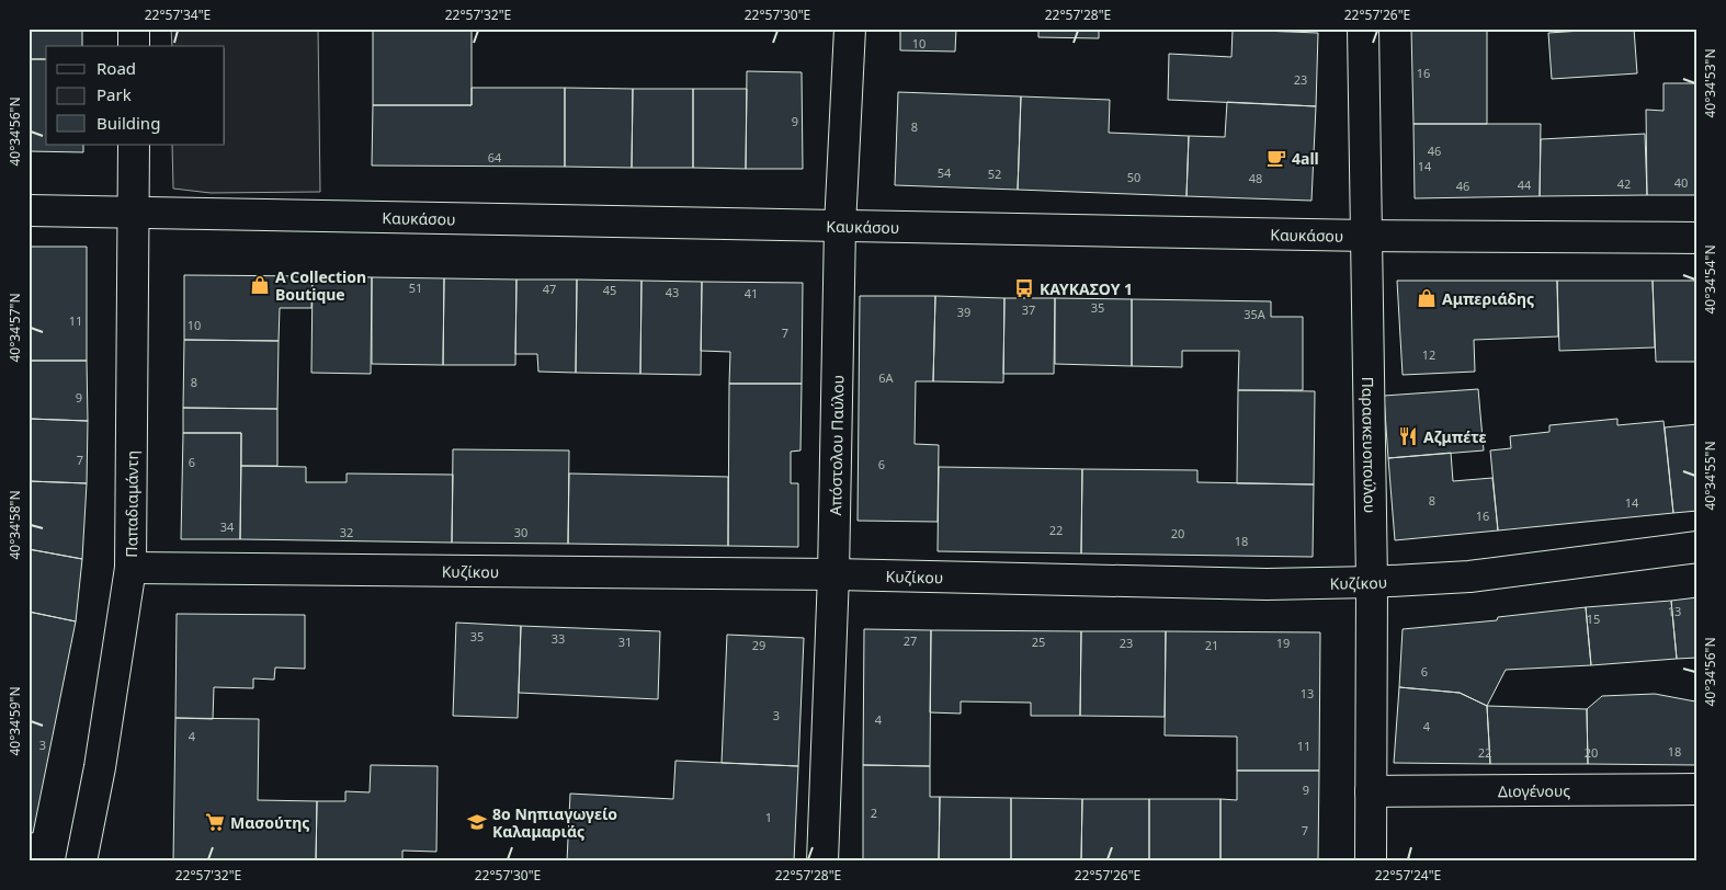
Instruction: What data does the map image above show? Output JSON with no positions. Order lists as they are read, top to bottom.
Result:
{
  "streets": {
    "street": [
      "Καυκάσου",
      "Απόστολου Παύλου",
      "Παρασκευοπούλου",
      "Παπαδιαμάντη",
      "Κυζίκου",
      "Διογένους"
    ]
  },
  "crossings": [
    ["Καυκάσου", "Απόστολου Παύλου"],
    ["Καυκάσου", "Παρασκευοπούλου"],
    ["Καυκάσου", "Παπαδιαμάντη"],
    ["Απόστολου Παύλου", "Κυζίκου"],
    ["Παρασκευοπούλου", "Κυζίκου"],
    ["Παρασκευοπούλου", "Διογένους"],
    ["Παπαδιαμάντη", "Κυζίκου"]
  ],
  "places": {
    "cafe": ["4all"],
    "shop": ["A Collection Boutique", "Αμπεριάδης"],
    "bus stop": ["ΚΑΥΚΑΣΟΥ 1"],
    "restaurant": ["Αζμπέτε"],
    "supermarket": ["Μασούτης"],
    "school or university": ["8ο Νηπιαγωγείο Καλαμαριάς"]
  },
  "house_numbers": [
    "10",
    "16",
    "23",
    "9",
    "8",
    "46",
    "64",
    "14",
    "54",
    "52",
    "50",
    "48",
    "40",
    "42",
    "44",
    "46",
    "51",
    "47",
    "45",
    "43",
    "41",
    "35",
    "37",
    "39",
    "35A",
    "11",
    "10",
    "7",
    "12",
    "6A",
    "8",
    "9",
    "7",
    "6",
    "6",
    "8",
    "14",
    "16",
    "34",
    "22",
    "32",
    "30",
    "20",
    "18",
    "13",
    "15",
    "35",
    "33",
    "27",
    "31",
    "25",
    "23",
    "19",
    "29",
    "21",
    "6",
    "13",
    "3",
    "4",
    "4",
    "4",
    "3",
    "11",
    "18",
    "22",
    "20",
    "9",
    "2",
    "1",
    "7"
  ],
  "legend": ["Road", "Park", "Building"],
  "coordinates": [
    "22°57'34\"E",
    "22°57'32\"E",
    "22°57'30\"E",
    "22°57'28\"E",
    "22°57'26\"E",
    "40°34'53\"N",
    "40°34'56\"N",
    "40°34'54\"N",
    "40°34'57\"N",
    "40°34'55\"N",
    "40°34'58\"N",
    "40°34'59\"N",
    "22°57'24\"E"
  ]
}
